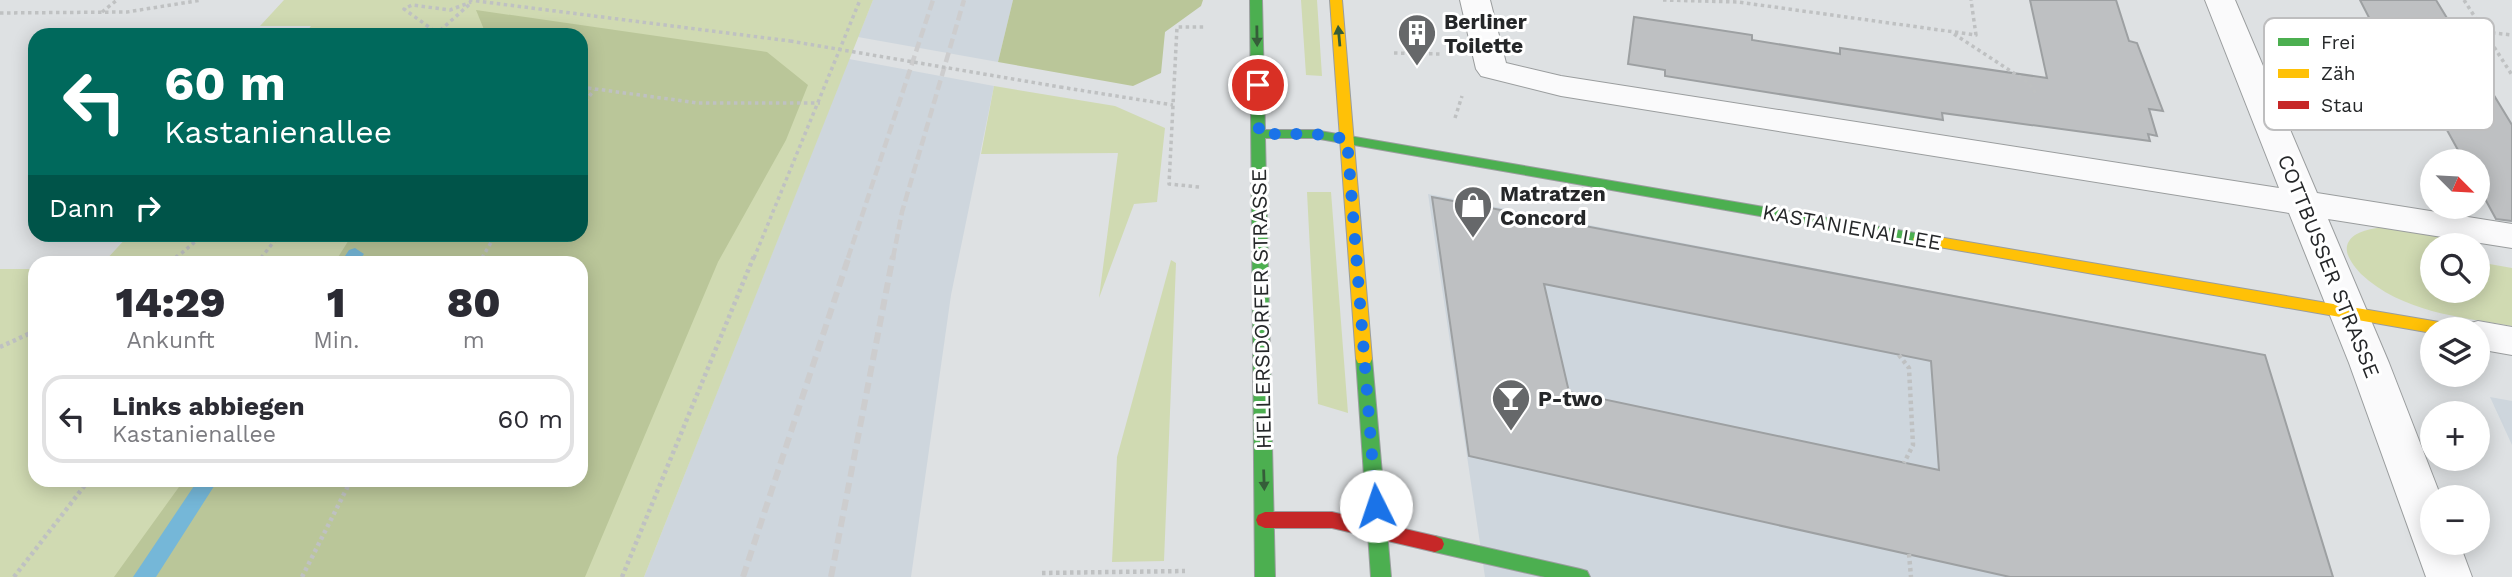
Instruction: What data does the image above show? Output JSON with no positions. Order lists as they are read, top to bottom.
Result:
{
  "streets": {
    "main road": ["KASTANIENALLEE", "HELLERSDORFER STRASSE"],
    "street": ["COTTBUSSER STRASSE"]
  },
  "crossings": [
    ["KASTANIENALLEE", "COTTBUSSER STRASSE"],
    ["KASTANIENALLEE", "HELLERSDORFER STRASSE"]
  ],
  "places": {
    "building": ["Berliner Toilette"],
    "shop": ["Matratzen Concord"],
    "bar": ["P-two"]
  },
  "legend": ["Frei", "Zäh", "Stau"],
  "north": "bottom right",
  "page": {
    "turn": ["60 m", "Kastanienallee"],
    "map_buttons": ["+", "−"],
    "then": "Dann",
    "eta": [
      "14:29",
      "Ankunft",
      "1",
      "Min.",
      "80",
      "m"
    ],
    "list": [
      {
        "name": "Links abbiegen",
        "note": "Kastanienallee",
        "value": "60 m"
      }
    ]
  }
}
